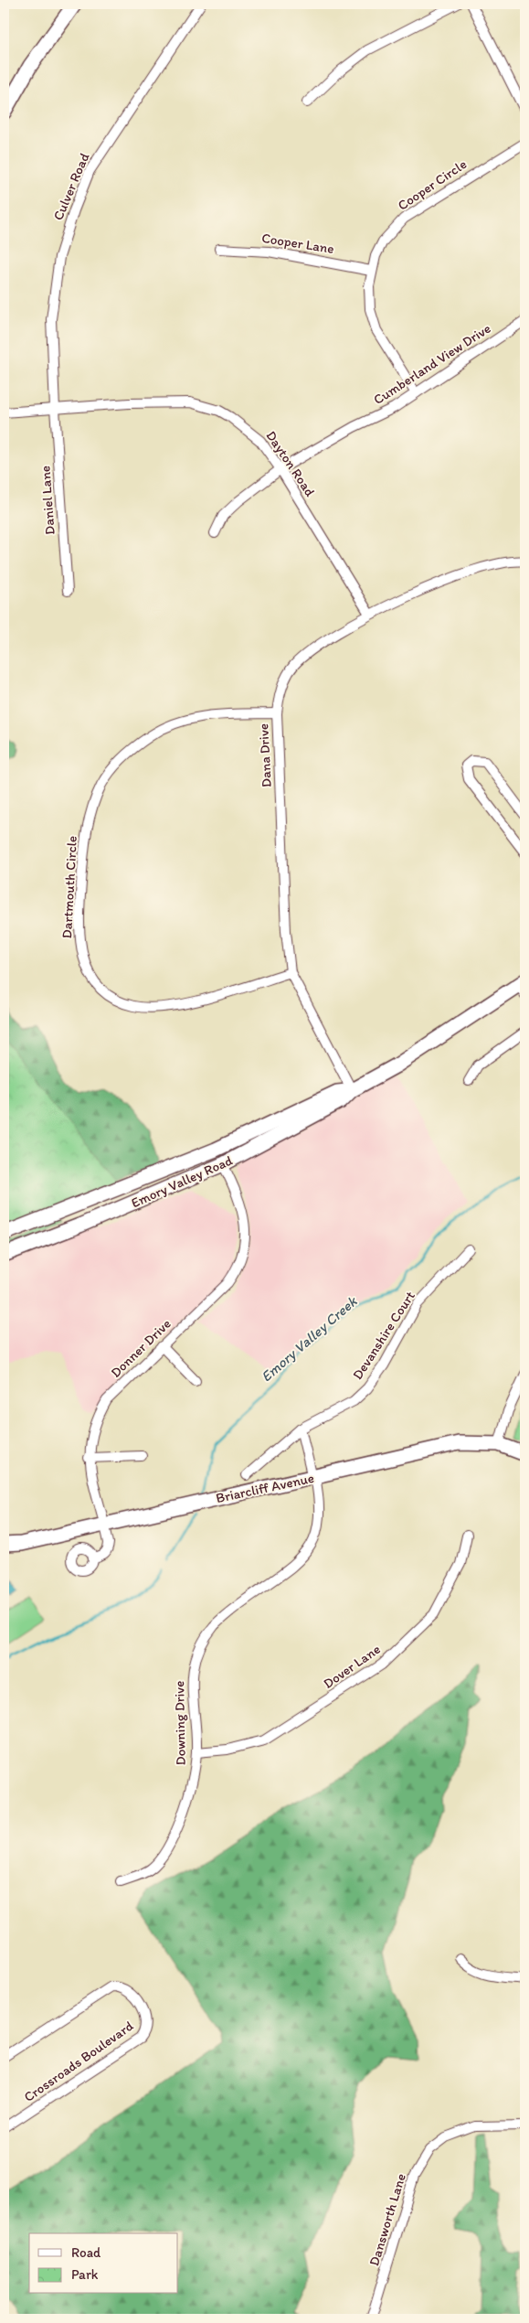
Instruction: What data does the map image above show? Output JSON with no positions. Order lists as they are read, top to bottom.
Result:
{
  "streets": {
    "main road": ["Emory Valley Road", "Briarcliff Avenue"],
    "street": [
      "Cooper Circle",
      "Culver Road",
      "Cooper Lane",
      "Cumberland View Drive",
      "Dayton Road",
      "Daniel Lane",
      "Dana Drive",
      "Dartmouth Circle",
      "Devanshire Court",
      "Donner Drive",
      "Dover Lane",
      "Downing Drive",
      "Crossroads Boulevard",
      "Dansworth Lane"
    ]
  },
  "crossings": [
    ["Cooper Circle", "Cooper Lane"],
    ["Cooper Circle", "Cumberland View Drive"],
    ["Culver Road", "Dayton Road"],
    ["Culver Road", "Daniel Lane"],
    ["Cumberland View Drive", "Dayton Road"],
    ["Dayton Road", "Daniel Lane"],
    ["Dayton Road", "Dana Drive"],
    ["Dana Drive", "Dartmouth Circle"],
    ["Dana Drive", "Emory Valley Road"],
    ["Emory Valley Road", "Donner Drive"],
    ["Devanshire Court", "Downing Drive"],
    ["Donner Drive", "Briarcliff Avenue"],
    ["Briarcliff Avenue", "Downing Drive"],
    ["Dover Lane", "Downing Drive"]
  ],
  "water": ["Emory Valley Creek"],
  "legend": ["Road", "Park"]
}
